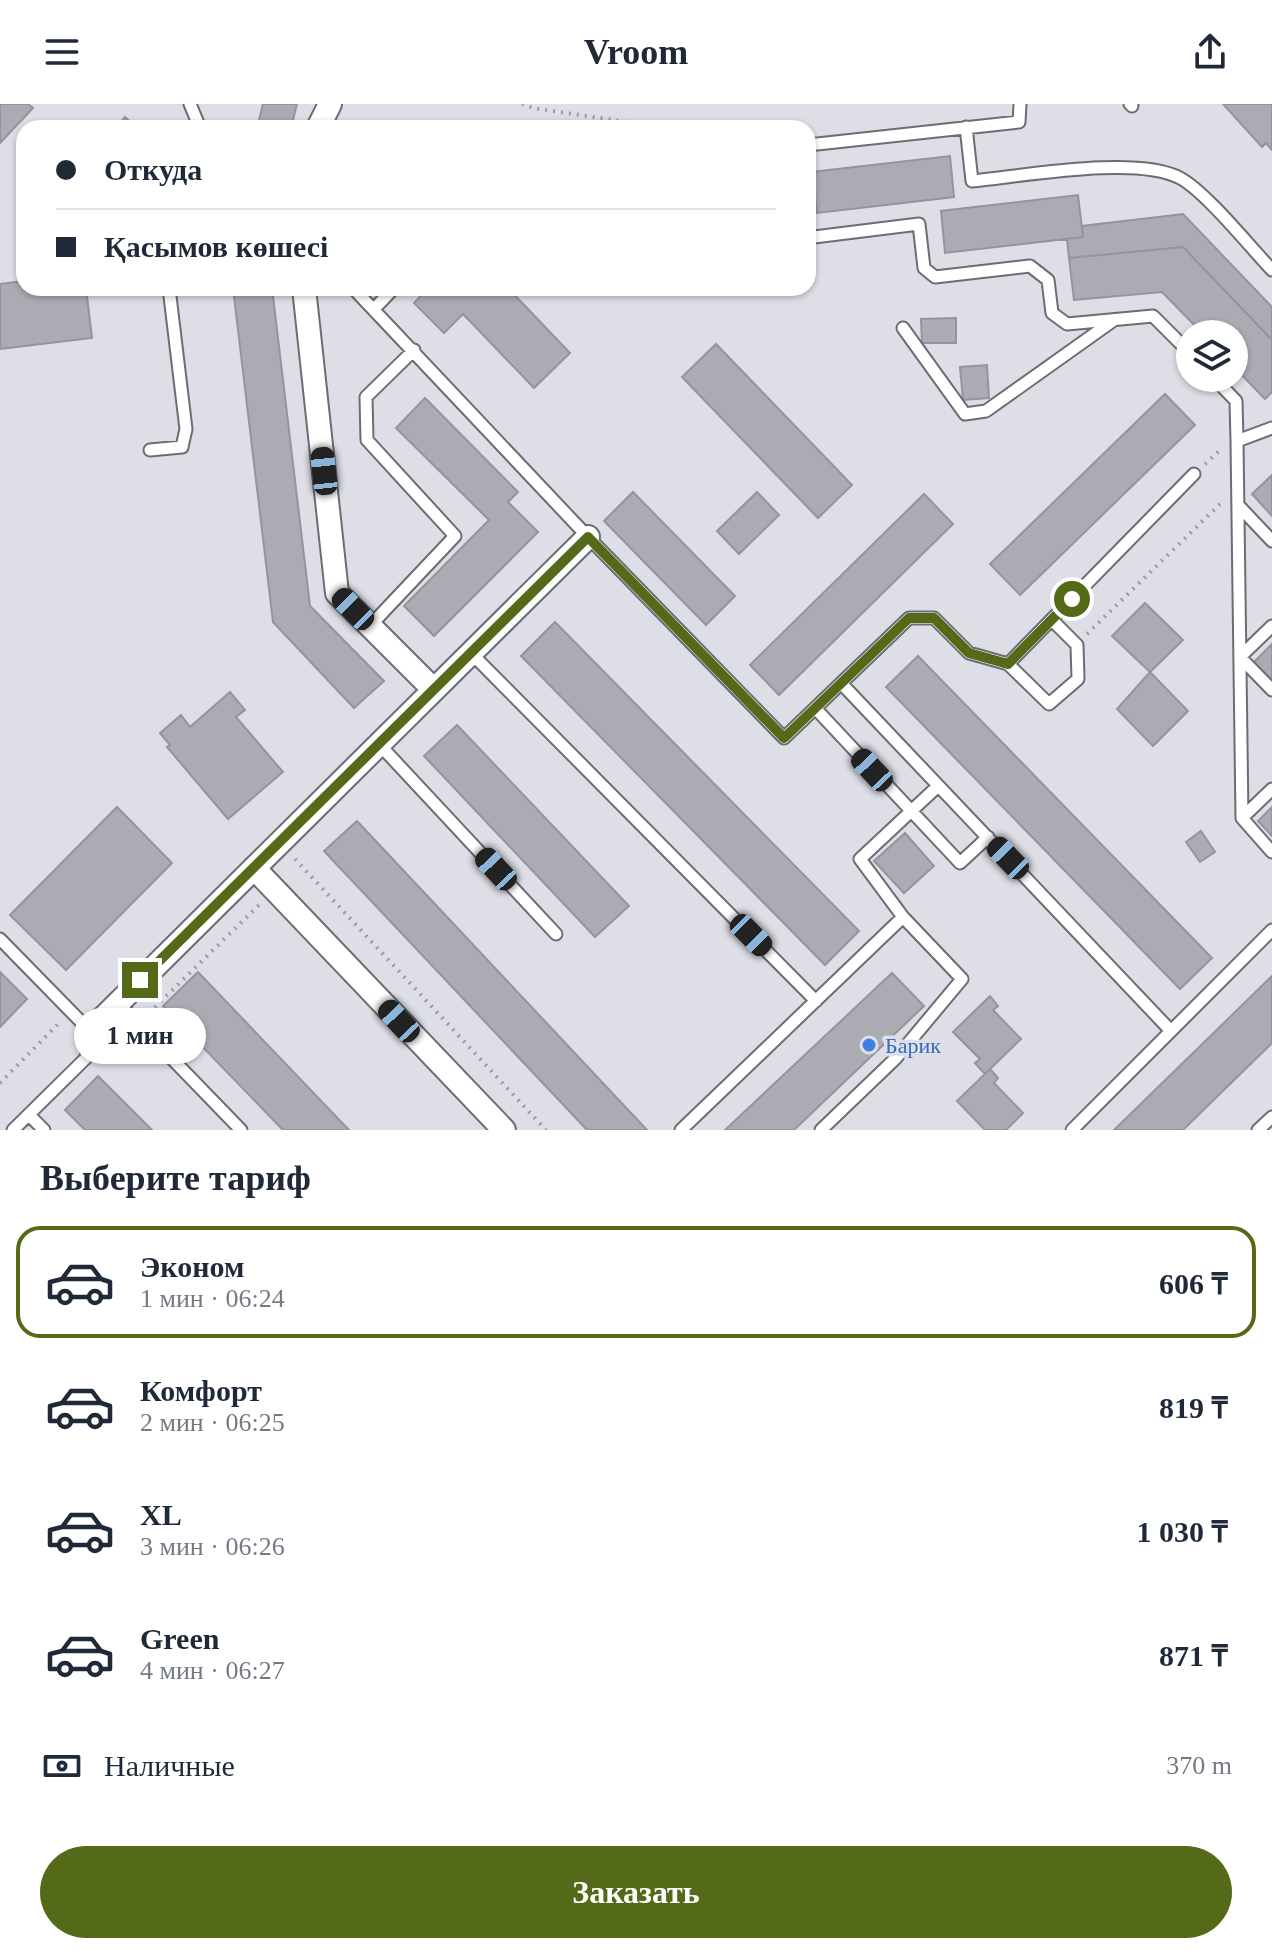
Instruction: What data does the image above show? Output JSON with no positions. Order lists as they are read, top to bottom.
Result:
{
  "places": ["Барик"],
  "page": {
    "header": "Vroom",
    "banner": ["Откуда", "Қасымов көшесі"],
    "bubble": "1 мин",
    "heading": "Выберите тариф",
    "list": [
      {
        "name": "Эконом",
        "note": "1 мин · 06:24",
        "value": "606 ₸"
      },
      {
        "name": "Комфорт",
        "note": "2 мин · 06:25",
        "value": "819 ₸"
      },
      {
        "name": "XL",
        "note": "3 мин · 06:26",
        "value": "1 030 ₸"
      },
      {
        "name": "Green",
        "note": "4 мин · 06:27",
        "value": "871 ₸"
      }
    ],
    "pay": ["Наличные", "370 m"],
    "buttons": "Заказать"
  }
}
